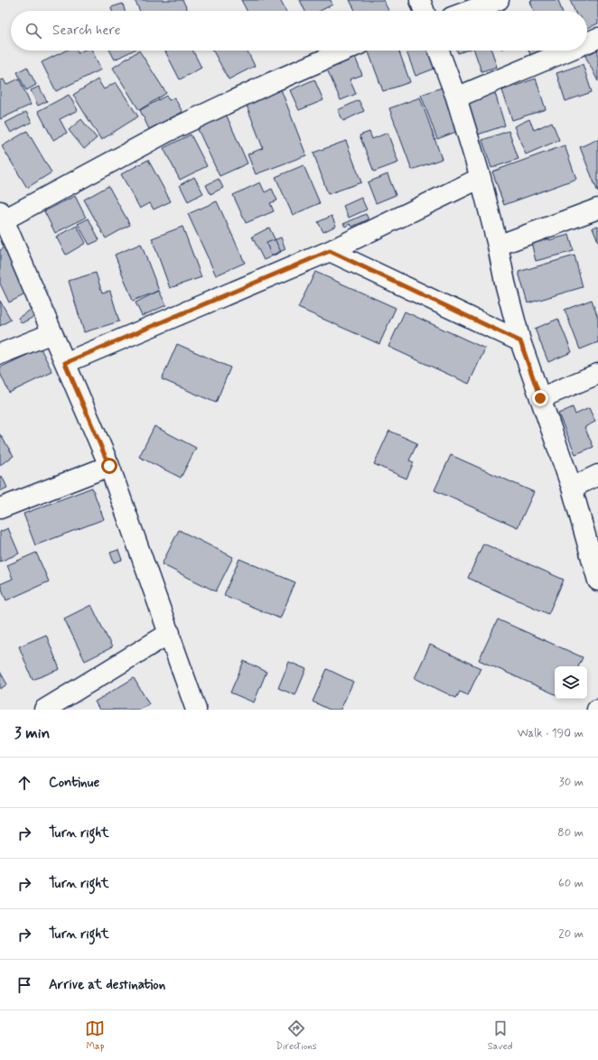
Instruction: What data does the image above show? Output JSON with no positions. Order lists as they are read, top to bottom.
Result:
{
  "page": {
    "search": "Search here",
    "heading": ["3 min", "Walk · 190 m"],
    "list": [
      ["Continue", "30 m"],
      ["Turn right", "80 m"],
      ["Turn right", "60 m"],
      ["Turn right", "20 m"],
      "Arrive at destination"
    ],
    "nav": ["Map", "Directions", "Saved"]
  }
}
